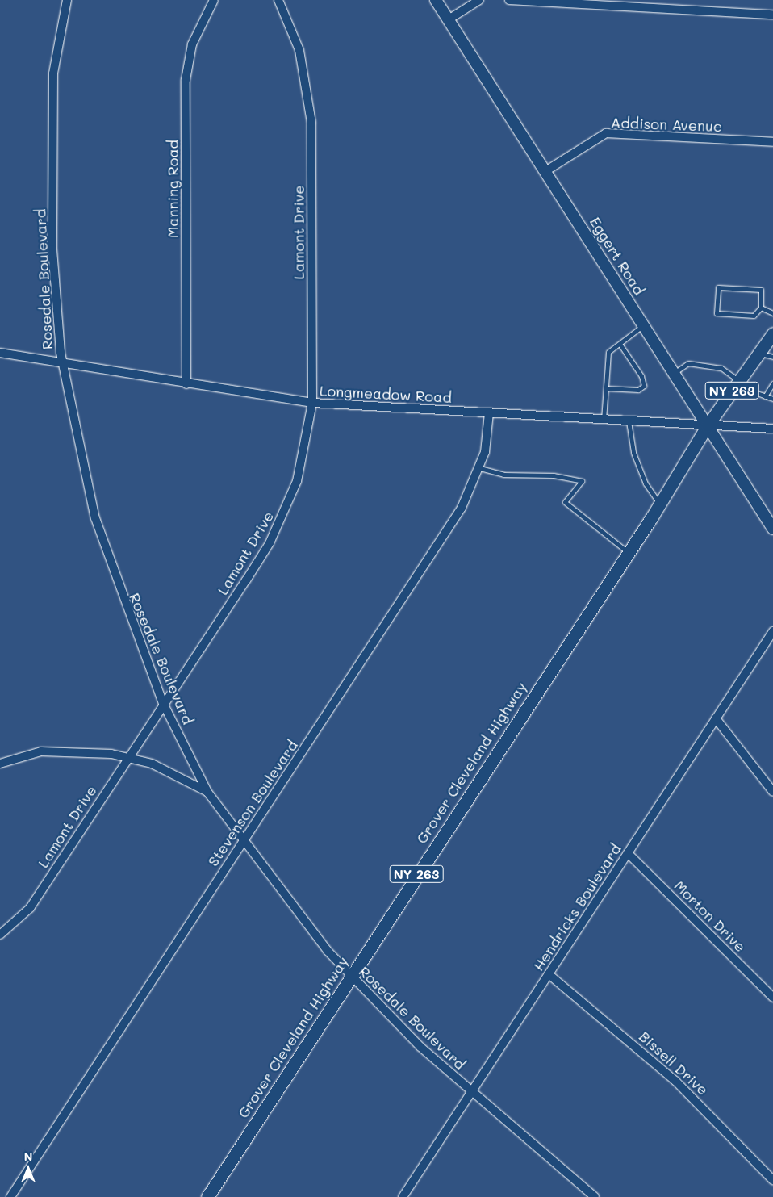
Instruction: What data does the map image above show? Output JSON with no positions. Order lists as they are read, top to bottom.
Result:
{
  "streets": {
    "main road": ["NY 263", "Grover Cleveland Highway"],
    "street": [
      "Addison Avenue",
      "Manning Road",
      "Lamont Drive",
      "Eggert Road",
      "Rosedale Boulevard",
      "Longmeadow Road",
      "Stevenson Boulevard",
      "Hendricks Boulevard",
      "Morton Drive",
      "Bissell Drive"
    ]
  },
  "crossings": [
    ["Addison Avenue", "Eggert Road"],
    ["Manning Road", "Longmeadow Road"],
    ["Lamont Drive", "Rosedale Boulevard"],
    ["Lamont Drive", "Longmeadow Road"],
    ["Eggert Road", "NY 263"],
    ["Eggert Road", "Longmeadow Road"],
    ["Eggert Road", "Grover Cleveland Highway"],
    ["Rosedale Boulevard", "Longmeadow Road"],
    ["Rosedale Boulevard", "Grover Cleveland Highway"],
    ["Rosedale Boulevard", "Stevenson Boulevard"],
    ["Rosedale Boulevard", "Hendricks Boulevard"],
    ["NY 263", "Longmeadow Road"],
    ["NY 263", "Grover Cleveland Highway"],
    ["Longmeadow Road", "Grover Cleveland Highway"],
    ["Longmeadow Road", "Stevenson Boulevard"],
    ["Hendricks Boulevard", "Morton Drive"],
    ["Hendricks Boulevard", "Bissell Drive"]
  ],
  "north": "top"
}
